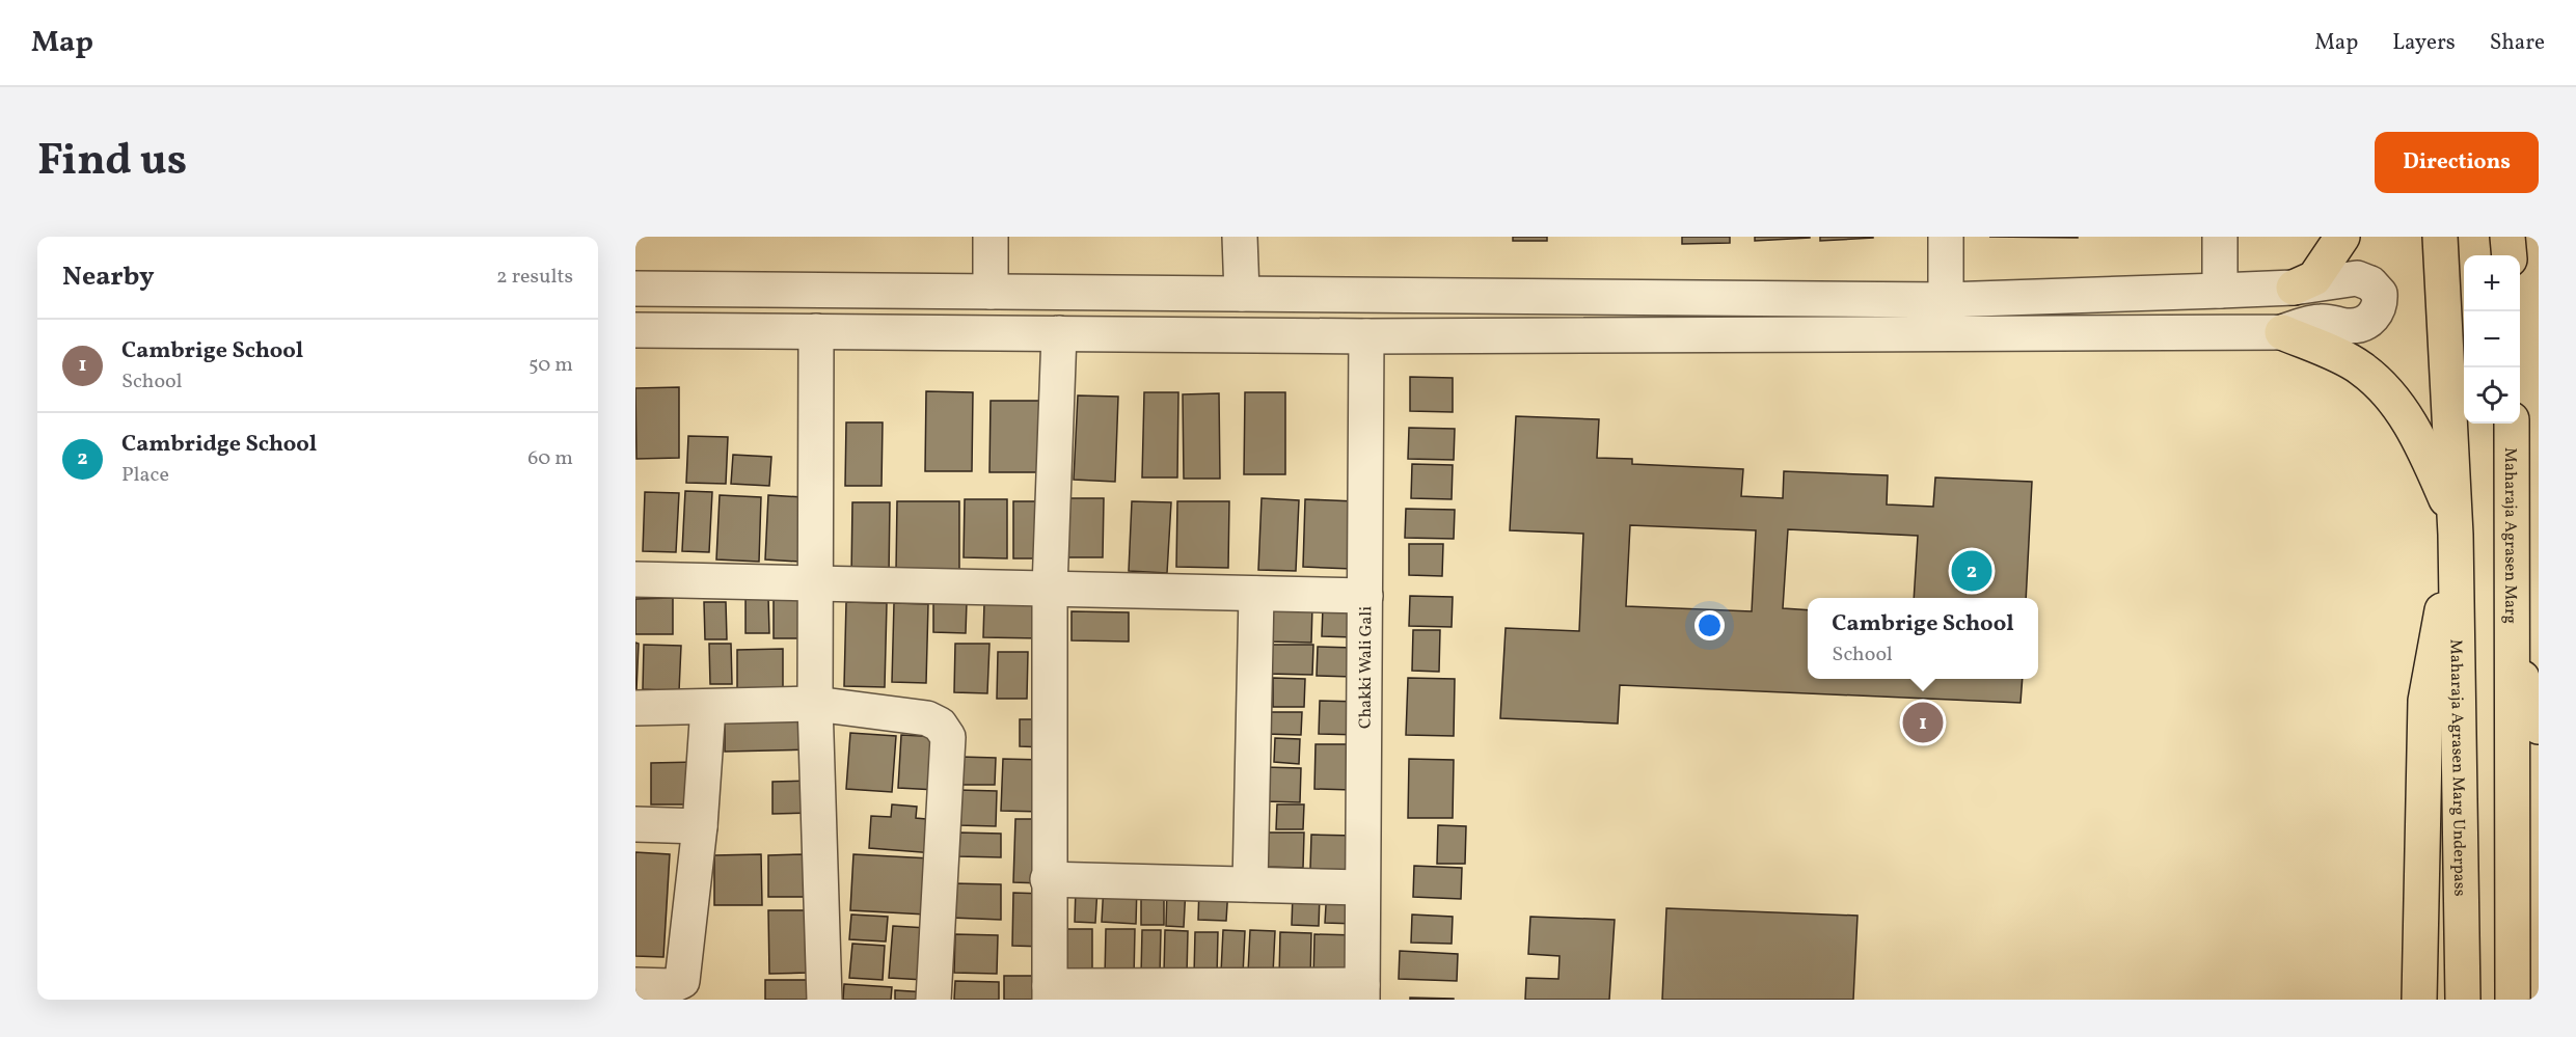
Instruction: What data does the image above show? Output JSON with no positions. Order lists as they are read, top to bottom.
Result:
{
  "streets": {
    "main road": ["Maharaja Agrasen Marg", "Maharaja Agrasen Marg Underpass"],
    "street": ["Chakki Wali Gali"]
  },
  "page": {
    "header": "Map",
    "nav": ["Map", "Layers", "Share"],
    "title": "Find us",
    "buttons": "Directions",
    "heading": ["Nearby", "2 results"],
    "map_buttons": ["+", "−"],
    "list": [
      {
        "mark": "1",
        "name": "Cambrige School",
        "note": "School",
        "value": "50 m"
      },
      {
        "mark": "2",
        "name": "Cambridge School",
        "note": "Place",
        "value": "60 m"
      }
    ],
    "pins": ["2", "1"],
    "popup": ["Cambrige School", "School"]
  }
}
